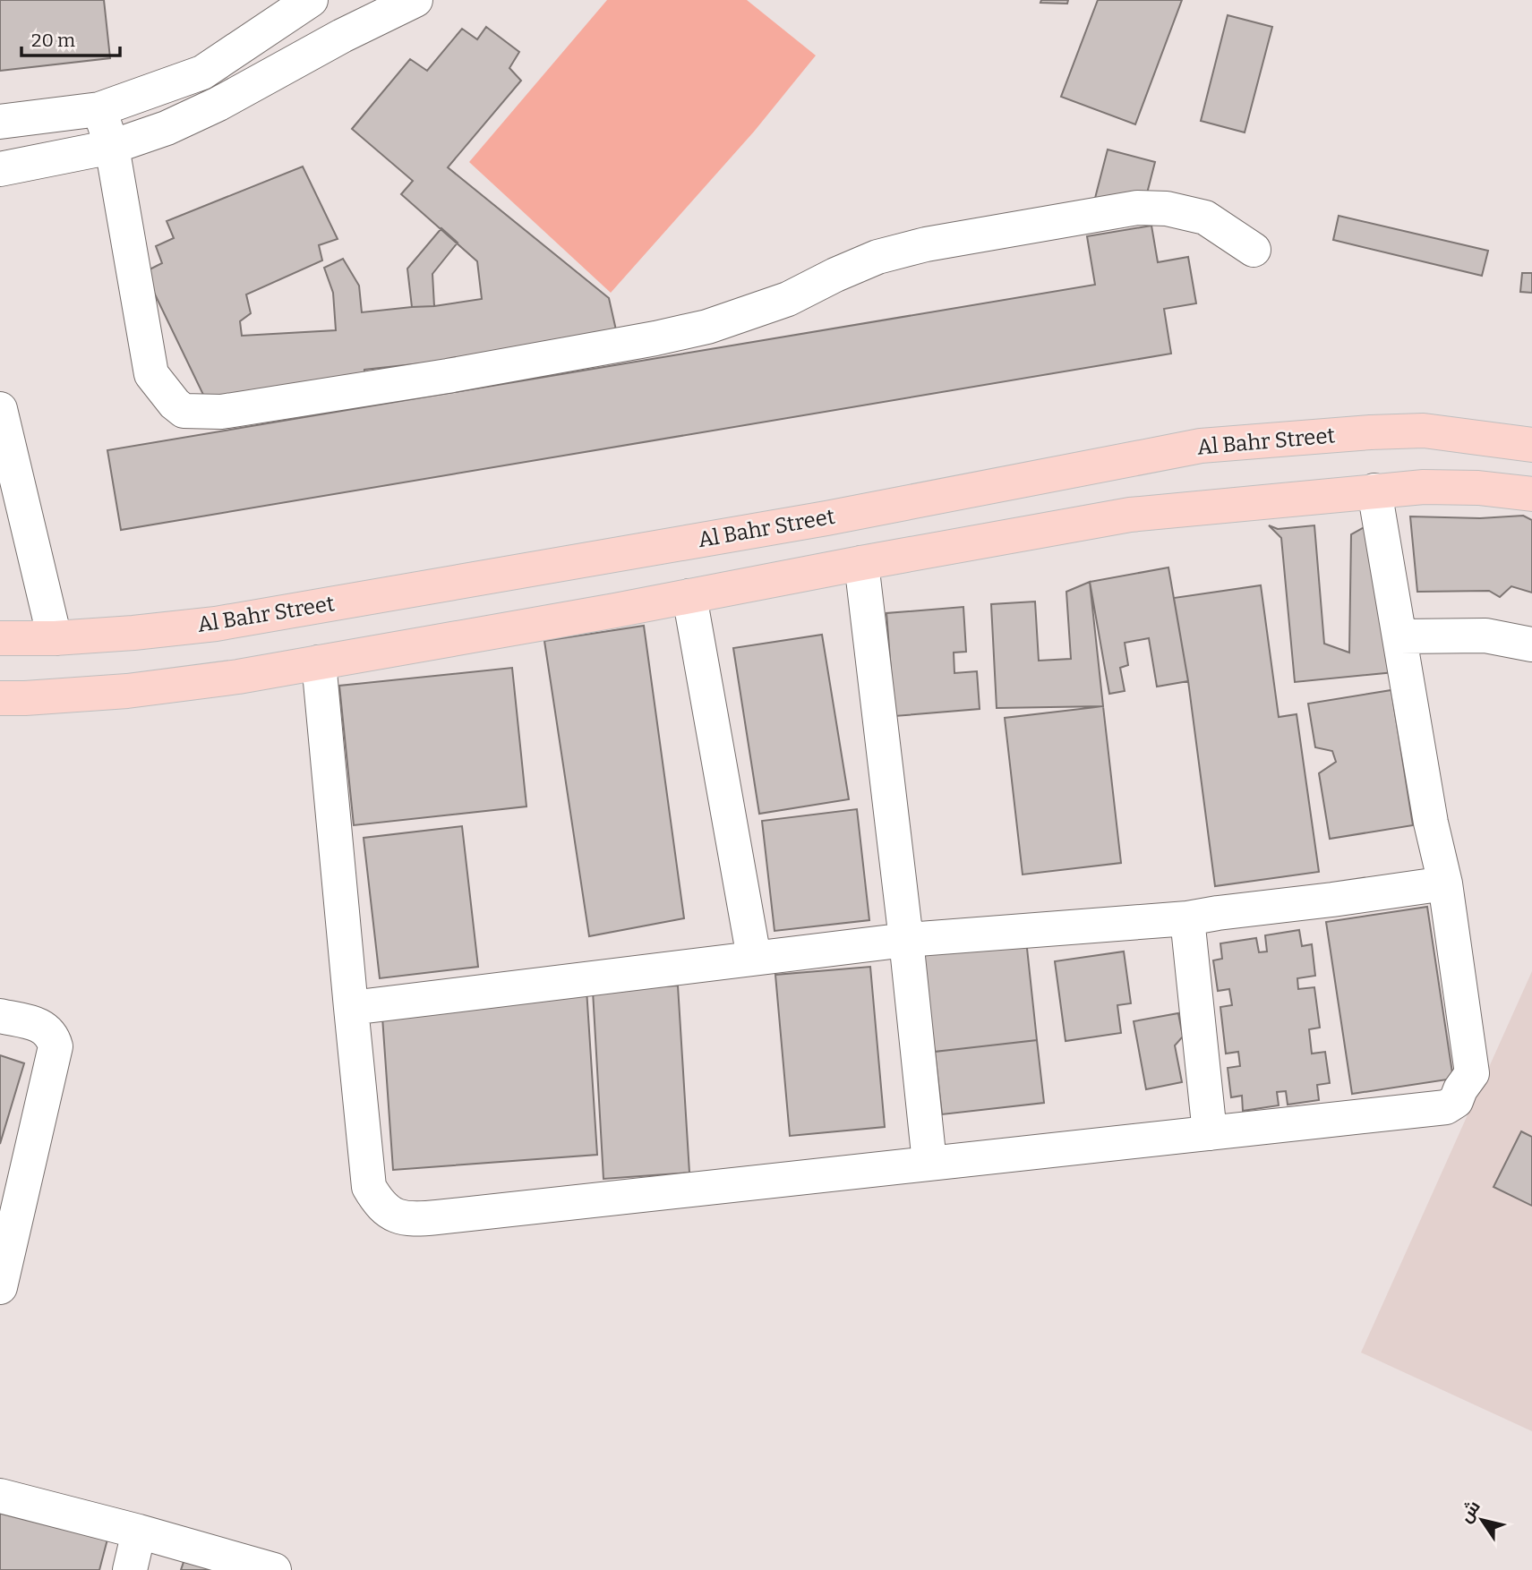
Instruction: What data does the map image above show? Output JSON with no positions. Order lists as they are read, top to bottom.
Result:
{
  "streets": {
    "main road": ["Al Bahr Street"]
  },
  "scale_bar": "20 m",
  "north": "top left"
}
